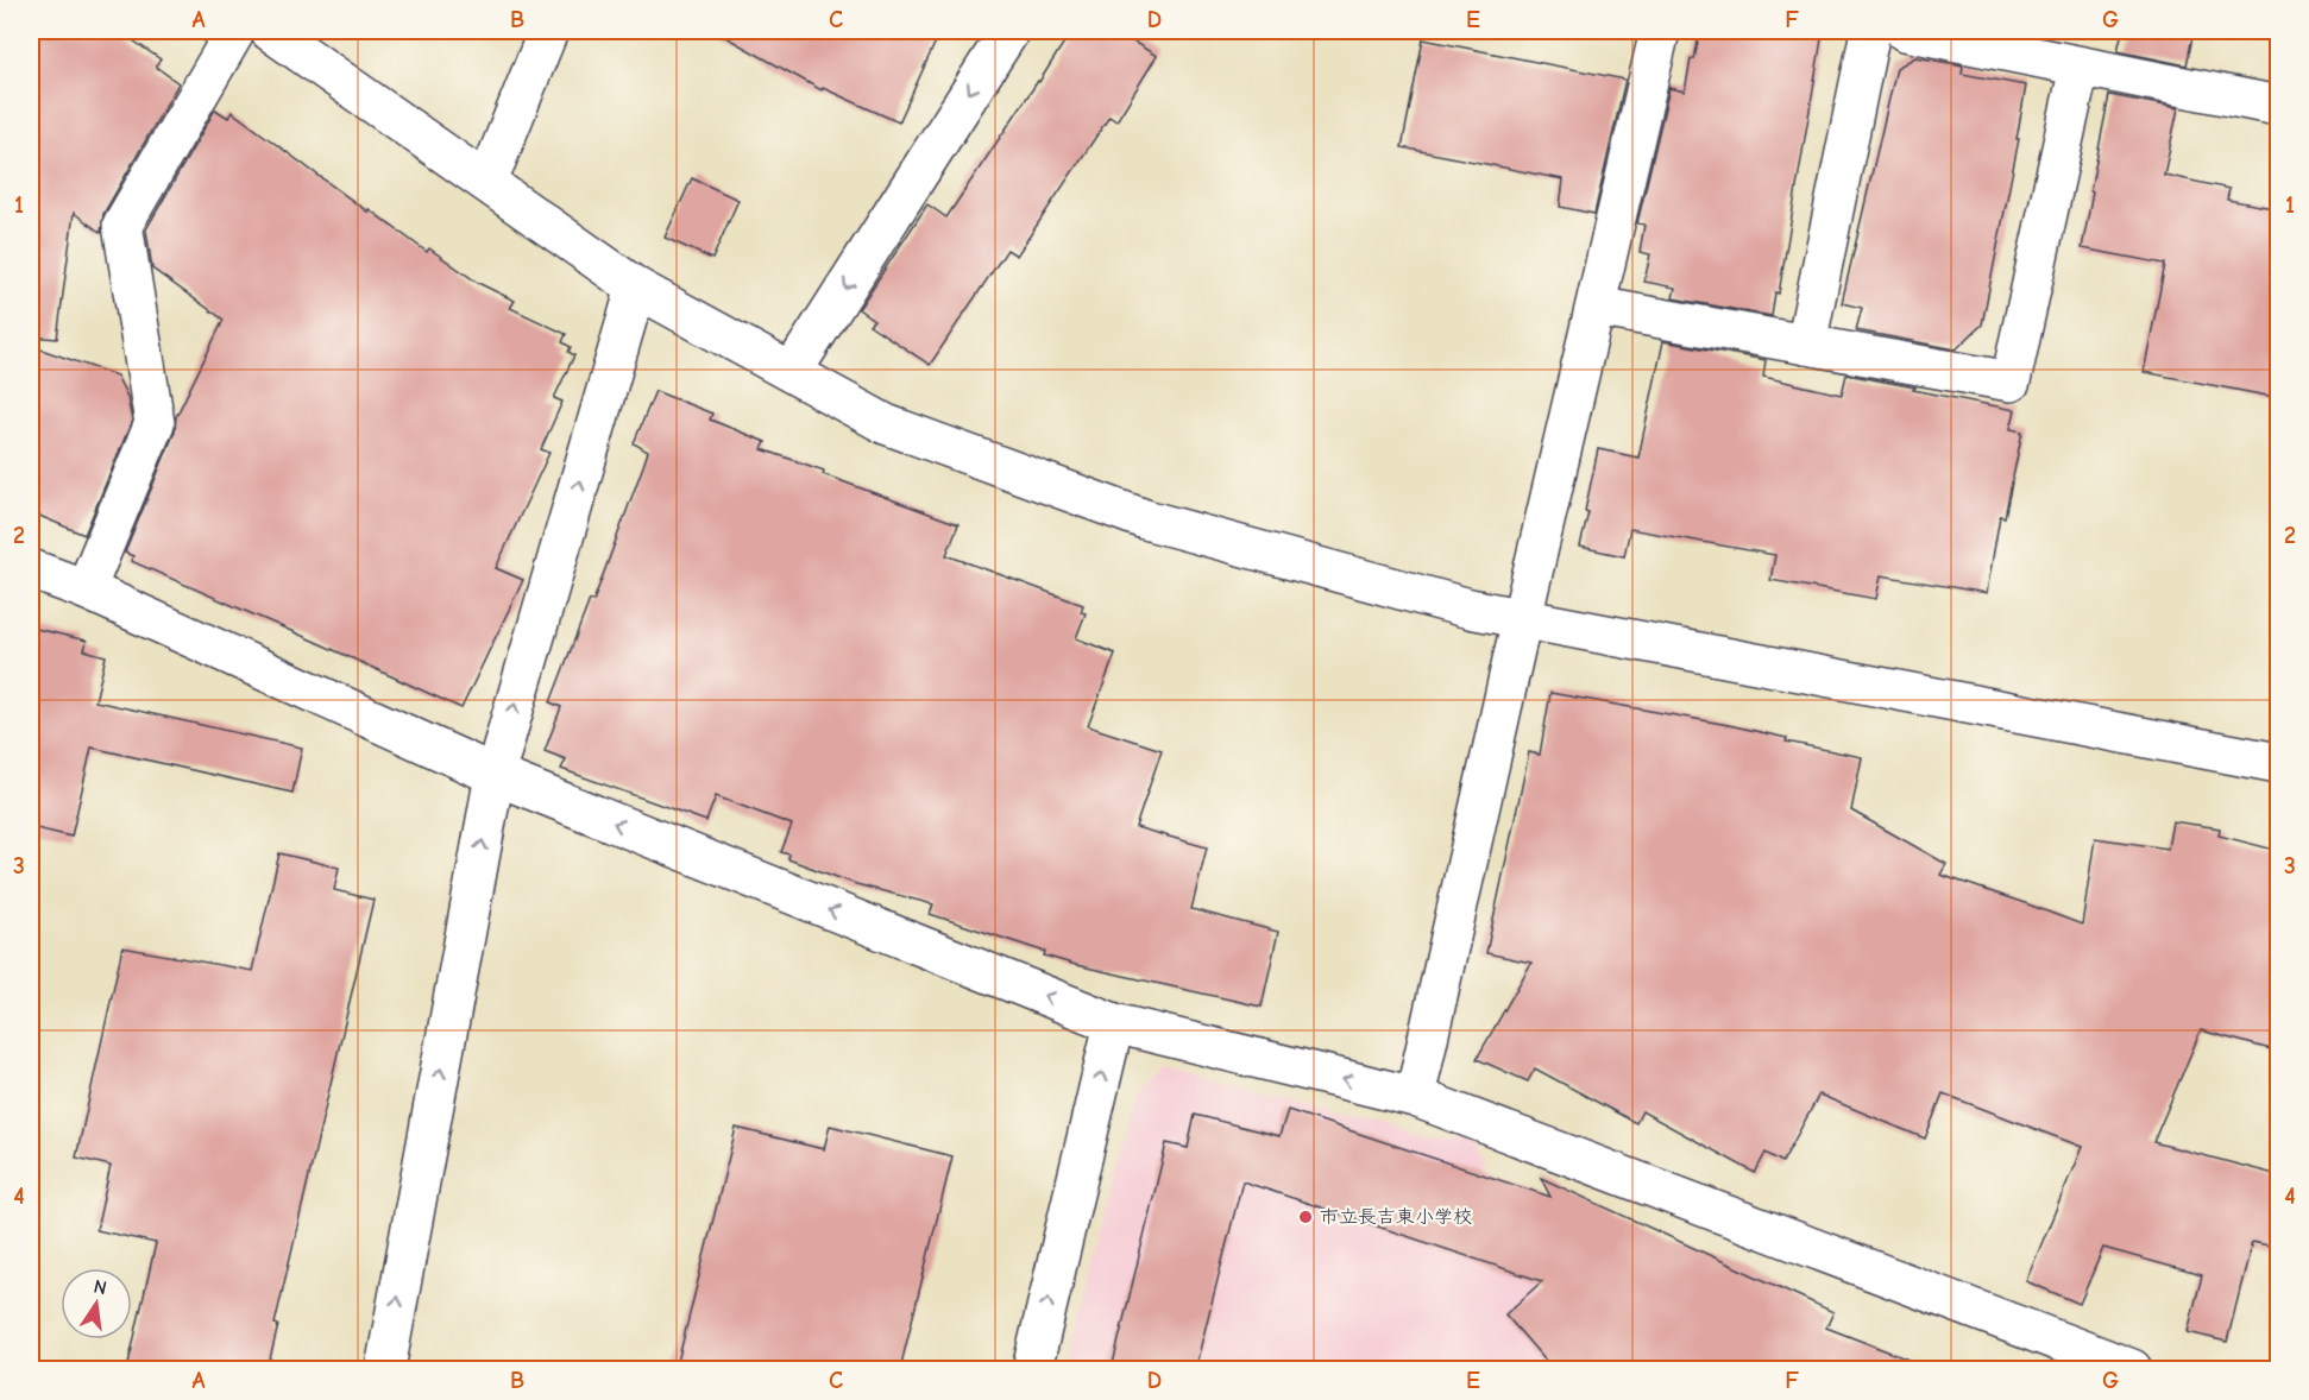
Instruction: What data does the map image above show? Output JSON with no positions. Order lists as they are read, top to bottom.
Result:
{
  "places": ["市立長吉東小学校"],
  "north": "top",
  "grid": {
    "columns": [
      "A",
      "B",
      "C",
      "D",
      "E",
      "F",
      "G"
    ],
    "rows": [
      "1",
      "2",
      "3",
      "4"
    ]
  }
}
